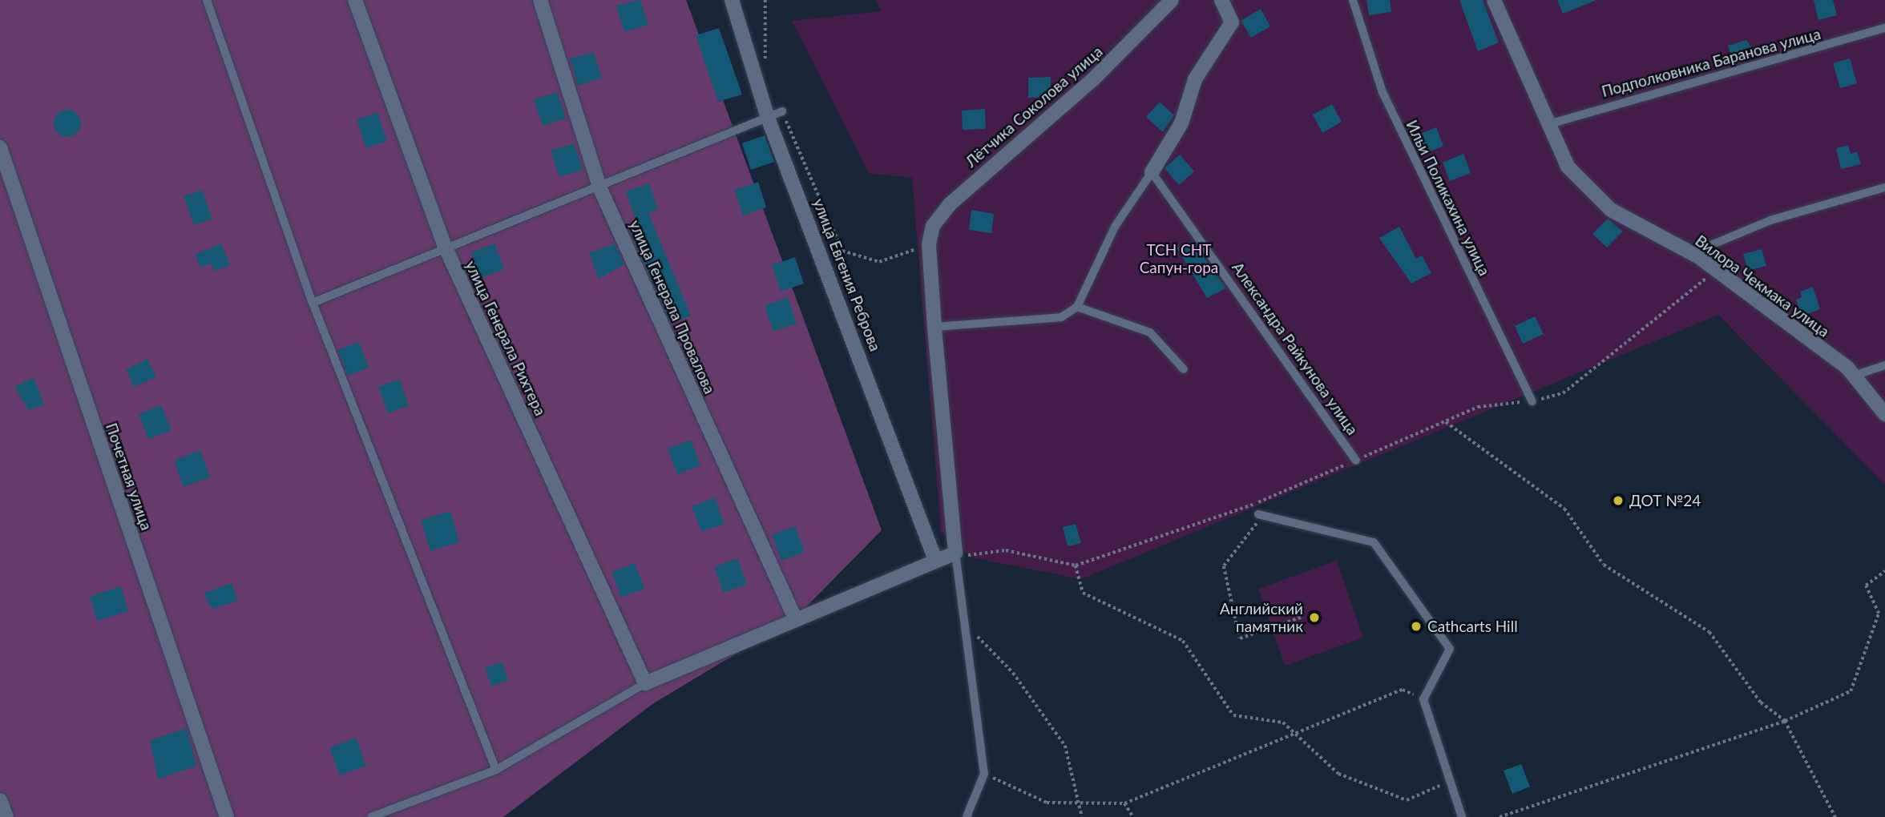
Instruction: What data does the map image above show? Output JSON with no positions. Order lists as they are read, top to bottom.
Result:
{
  "streets": {
    "street": [
      "Лётчика Соколова улица",
      "улица Евгения Реброва",
      "Вилора Чекмака улица",
      "улица Генерала Провалова",
      "улица Генерала Рихтера",
      "Почетная улица"
    ],
    "lane": ["Подполковника Баранова улица", "Ильи Поликахина улица", "Александра Райкунова улица"]
  },
  "crossings": [
    ["Подполковника Баранова улица", "Вилора Чекмака улица"]
  ],
  "parks": ["ТСН СНТ Сапун-гора"],
  "places": ["ДОТ №24", "Английский памятник", "Cathcarts Hill"]
}
